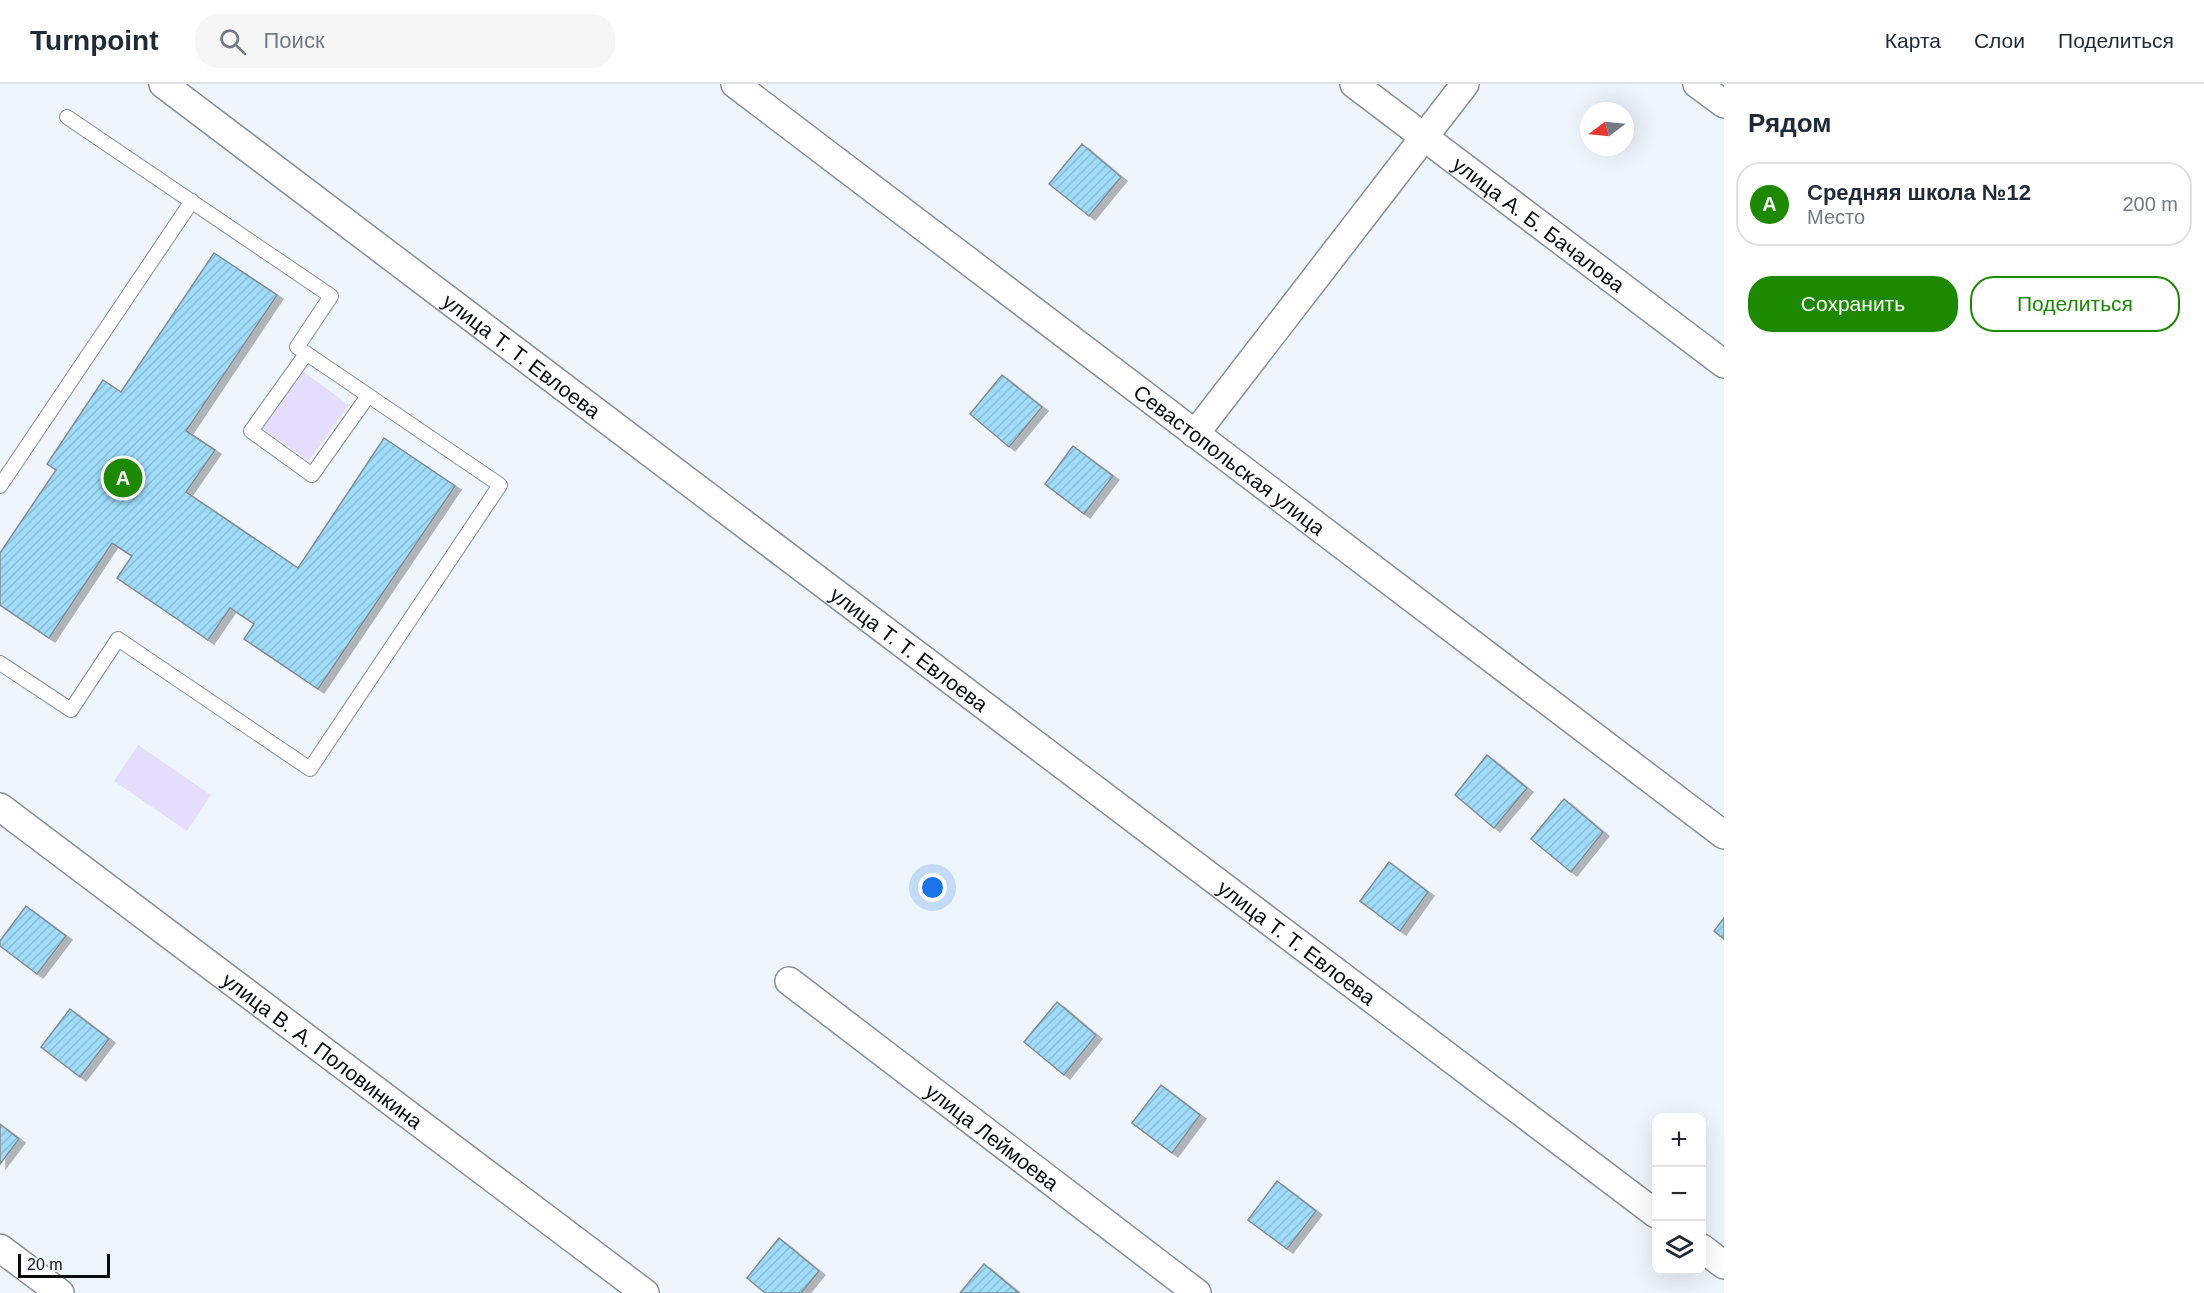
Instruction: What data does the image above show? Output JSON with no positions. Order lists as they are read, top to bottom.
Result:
{
  "streets": {
    "street": [
      "улица А. Б. Бачалова",
      "улица Т. Т. Евлоева",
      "Севастопольская улица",
      "улица В. А. Половинкина",
      "улица Леймоева"
    ]
  },
  "scale_bar": "20 m",
  "north": "left",
  "page": {
    "header": "Turnpoint",
    "search": "Поиск",
    "nav": ["Карта", "Слои", "Поделиться"],
    "heading": "Рядом",
    "list": [
      {
        "mark": "A",
        "name": "Средняя школа №12",
        "note": "Место",
        "value": "200 m"
      }
    ],
    "buttons": ["Сохранить", "Поделиться"],
    "pins": "A",
    "map_buttons": ["+", "−"],
    "scale": "20 m"
  }
}
